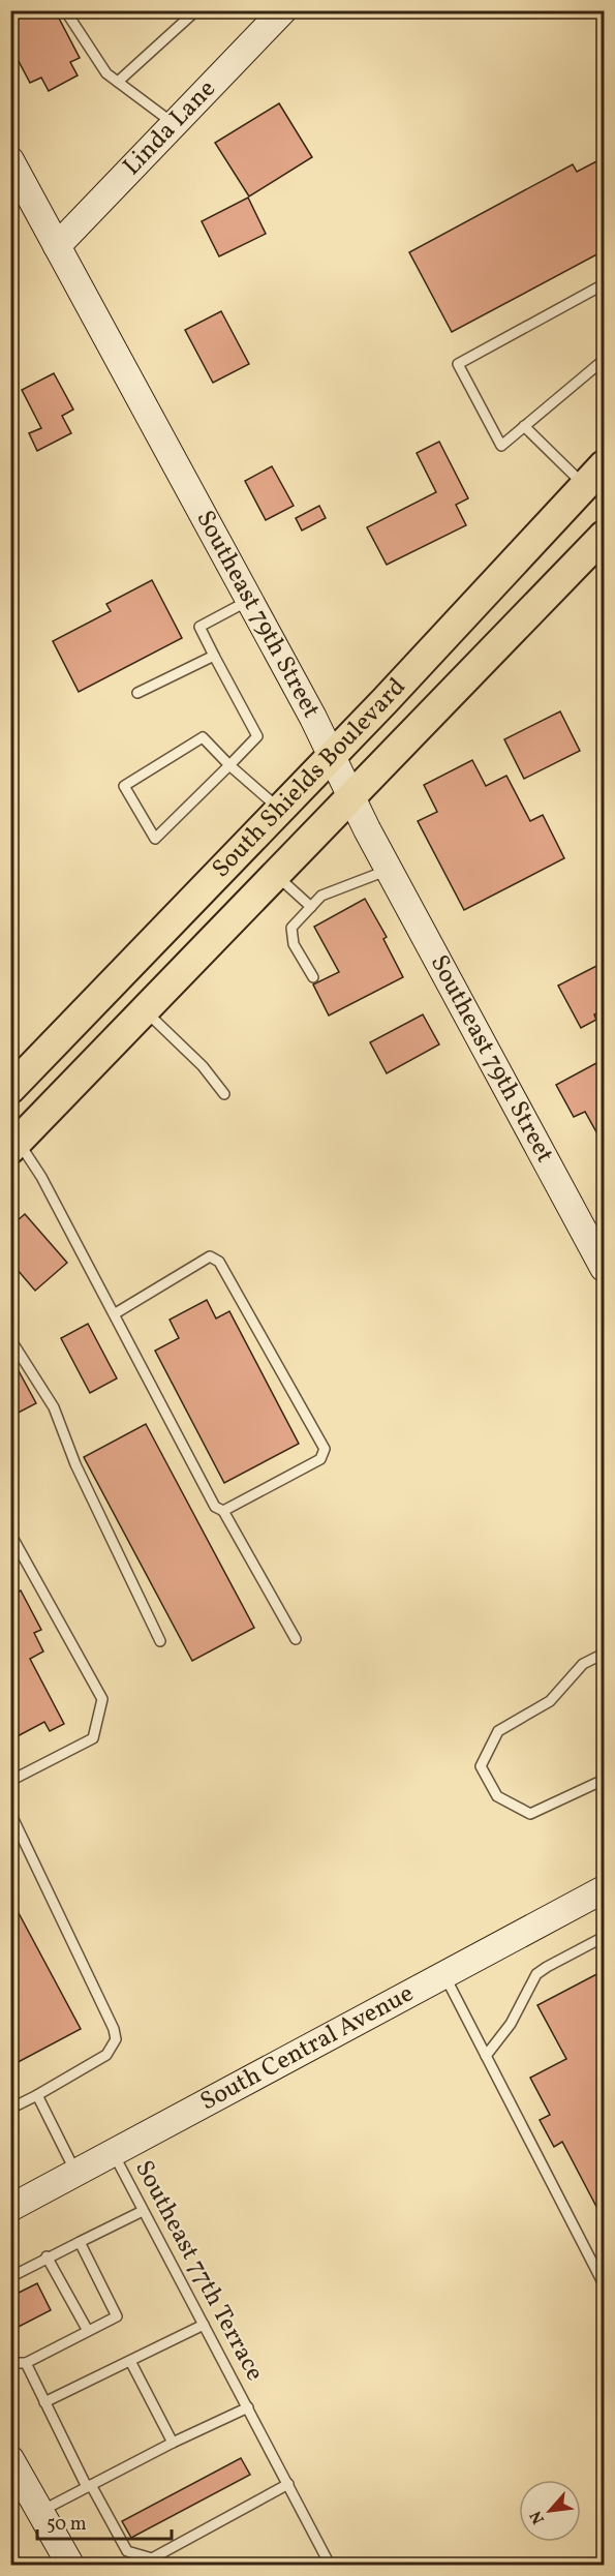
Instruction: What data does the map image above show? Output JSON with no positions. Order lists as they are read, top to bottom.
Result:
{
  "streets": {
    "main road": ["South Shields Boulevard"],
    "street": ["Linda Lane", "Southeast 79th Street", "South Central Avenue"],
    "lane": ["Southeast 77th Terrace"]
  },
  "crossings": [
    ["Linda Lane", "Southeast 79th Street"],
    ["Southeast 79th Street", "South Shields Boulevard"],
    ["South Central Avenue", "Southeast 77th Terrace"]
  ],
  "scale_bar": "50 m",
  "north": "bottom left"
}
